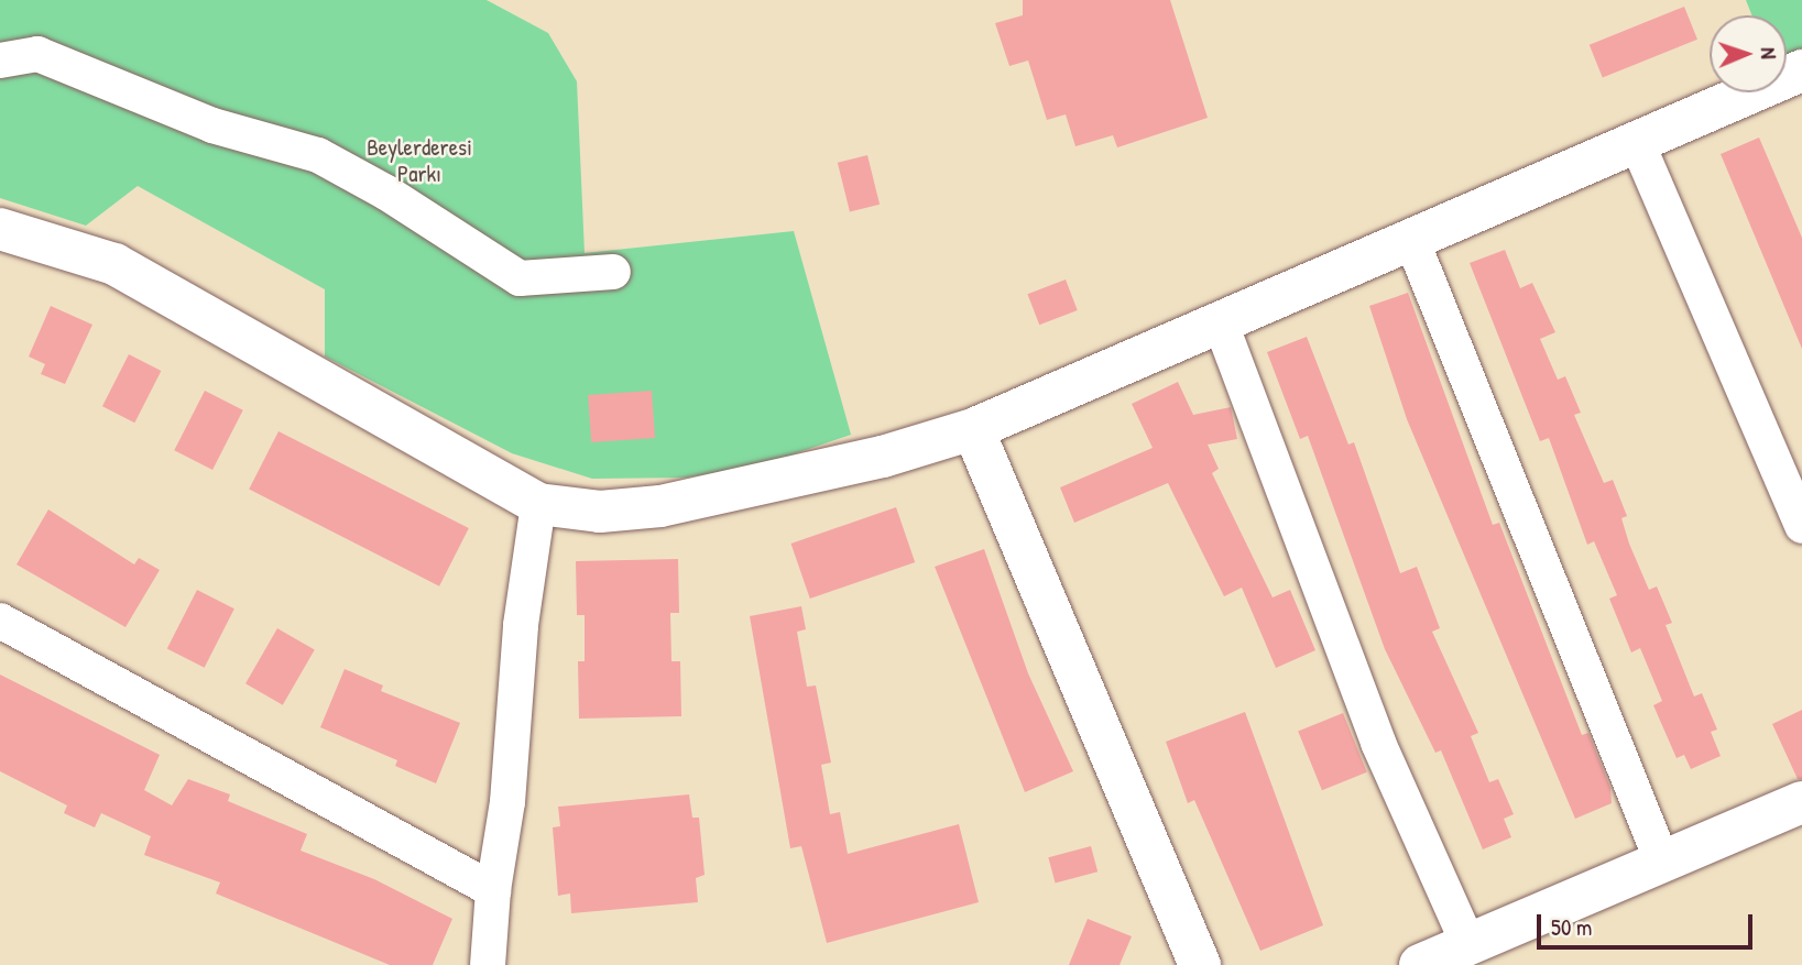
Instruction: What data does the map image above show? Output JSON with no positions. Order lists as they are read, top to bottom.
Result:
{
  "parks": ["Beylerderesi Parkı"],
  "scale_bar": "50 m",
  "north": "right"
}
